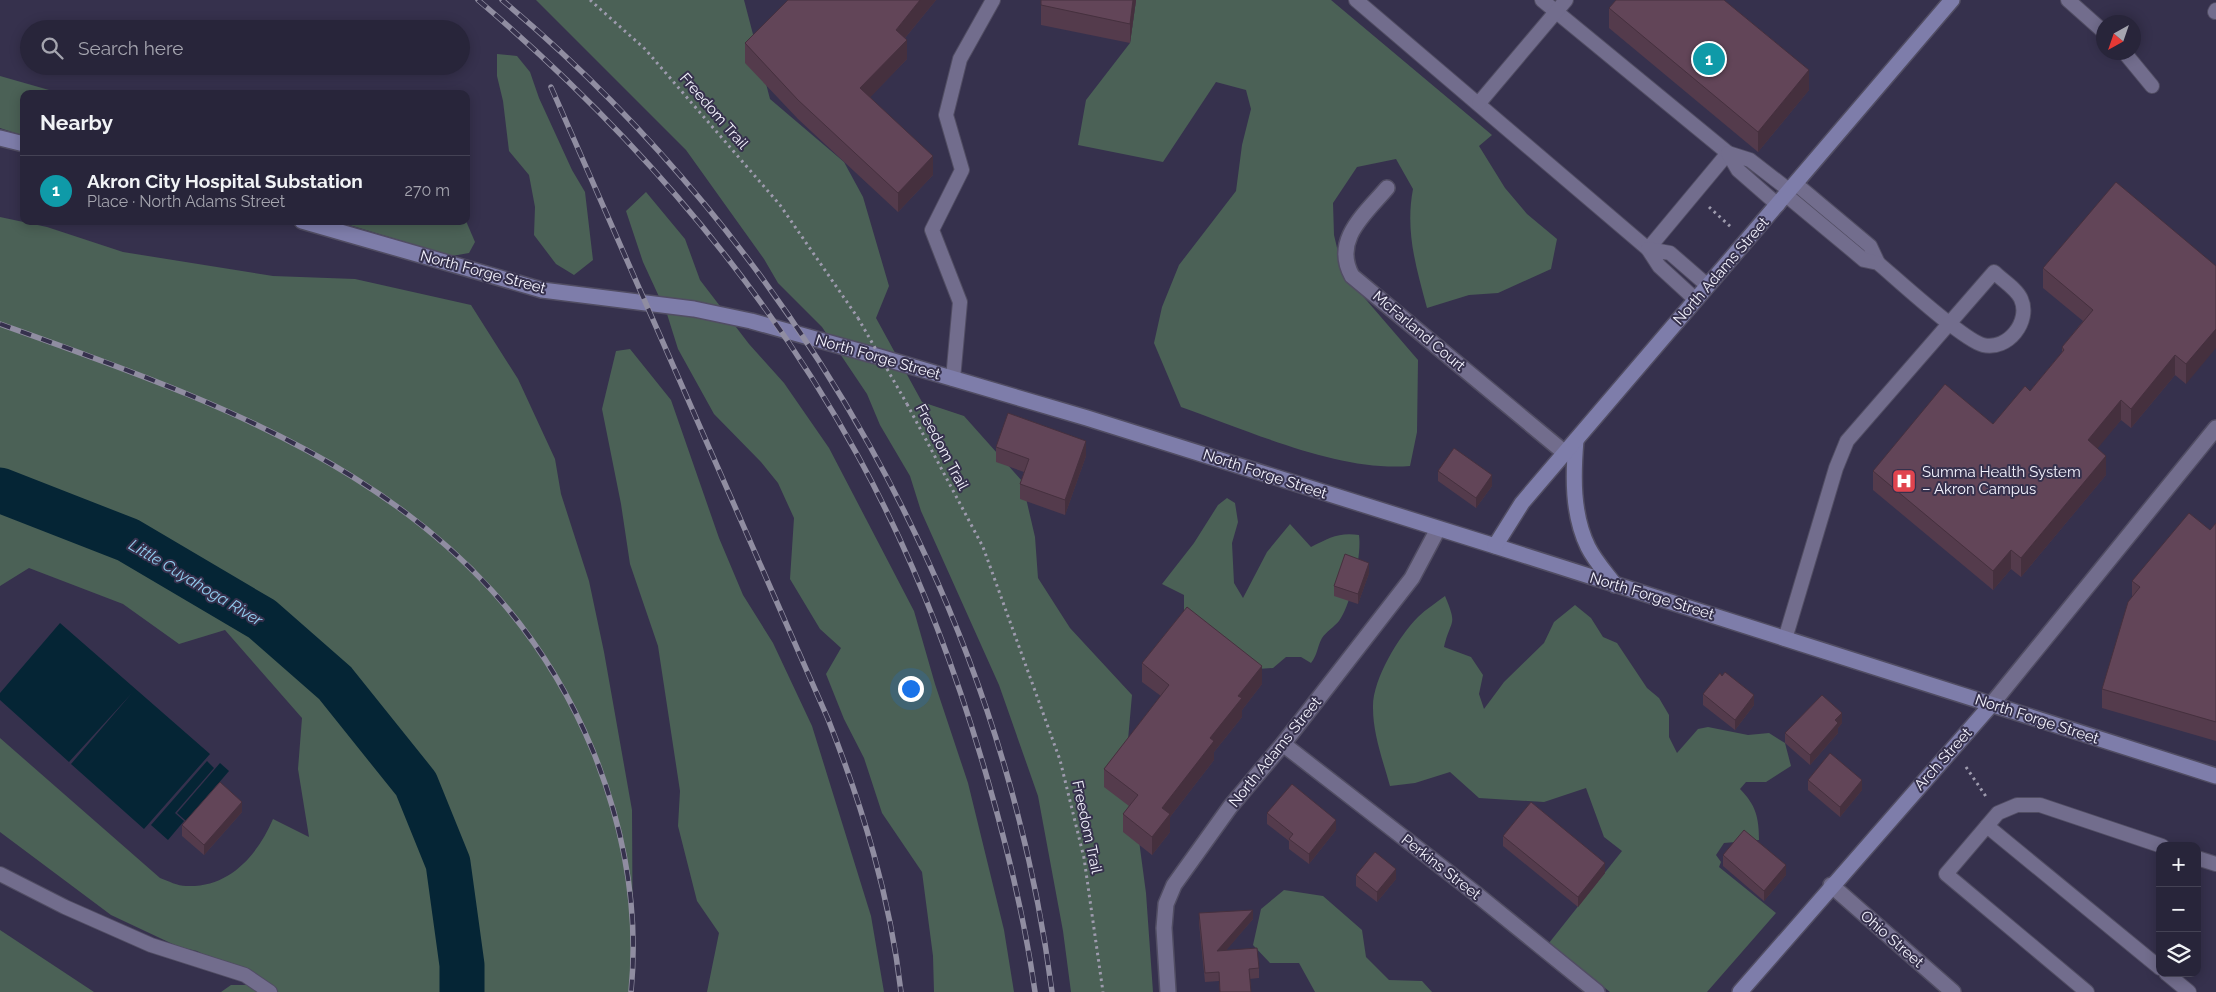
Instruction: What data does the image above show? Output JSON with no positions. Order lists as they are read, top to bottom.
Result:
{
  "streets": {
    "street": [
      "North Adams Street",
      "North Forge Street",
      "McFarland Court",
      "Arch Street",
      "Perkins Street",
      "Ohio Street"
    ],
    "path": ["Freedom Trail"]
  },
  "crossings": [
    ["North Adams Street", "North Forge Street"],
    ["North Adams Street", "McFarland Court"],
    ["North Adams Street", "Perkins Street"],
    ["North Forge Street", "Arch Street"],
    ["Arch Street", "Ohio Street"]
  ],
  "water": ["Little Cuyahoga River"],
  "places": {
    "hospital": ["Summa Health System – Akron Campus"]
  },
  "north": "bottom left",
  "page": {
    "search": "Search here",
    "pins": "1",
    "heading": "Nearby",
    "list": [
      {
        "mark": "1",
        "name": "Akron City Hospital Substation",
        "note": "Place · North Adams Street",
        "value": "270 m"
      }
    ],
    "map_buttons": ["+", "−"]
  }
}
